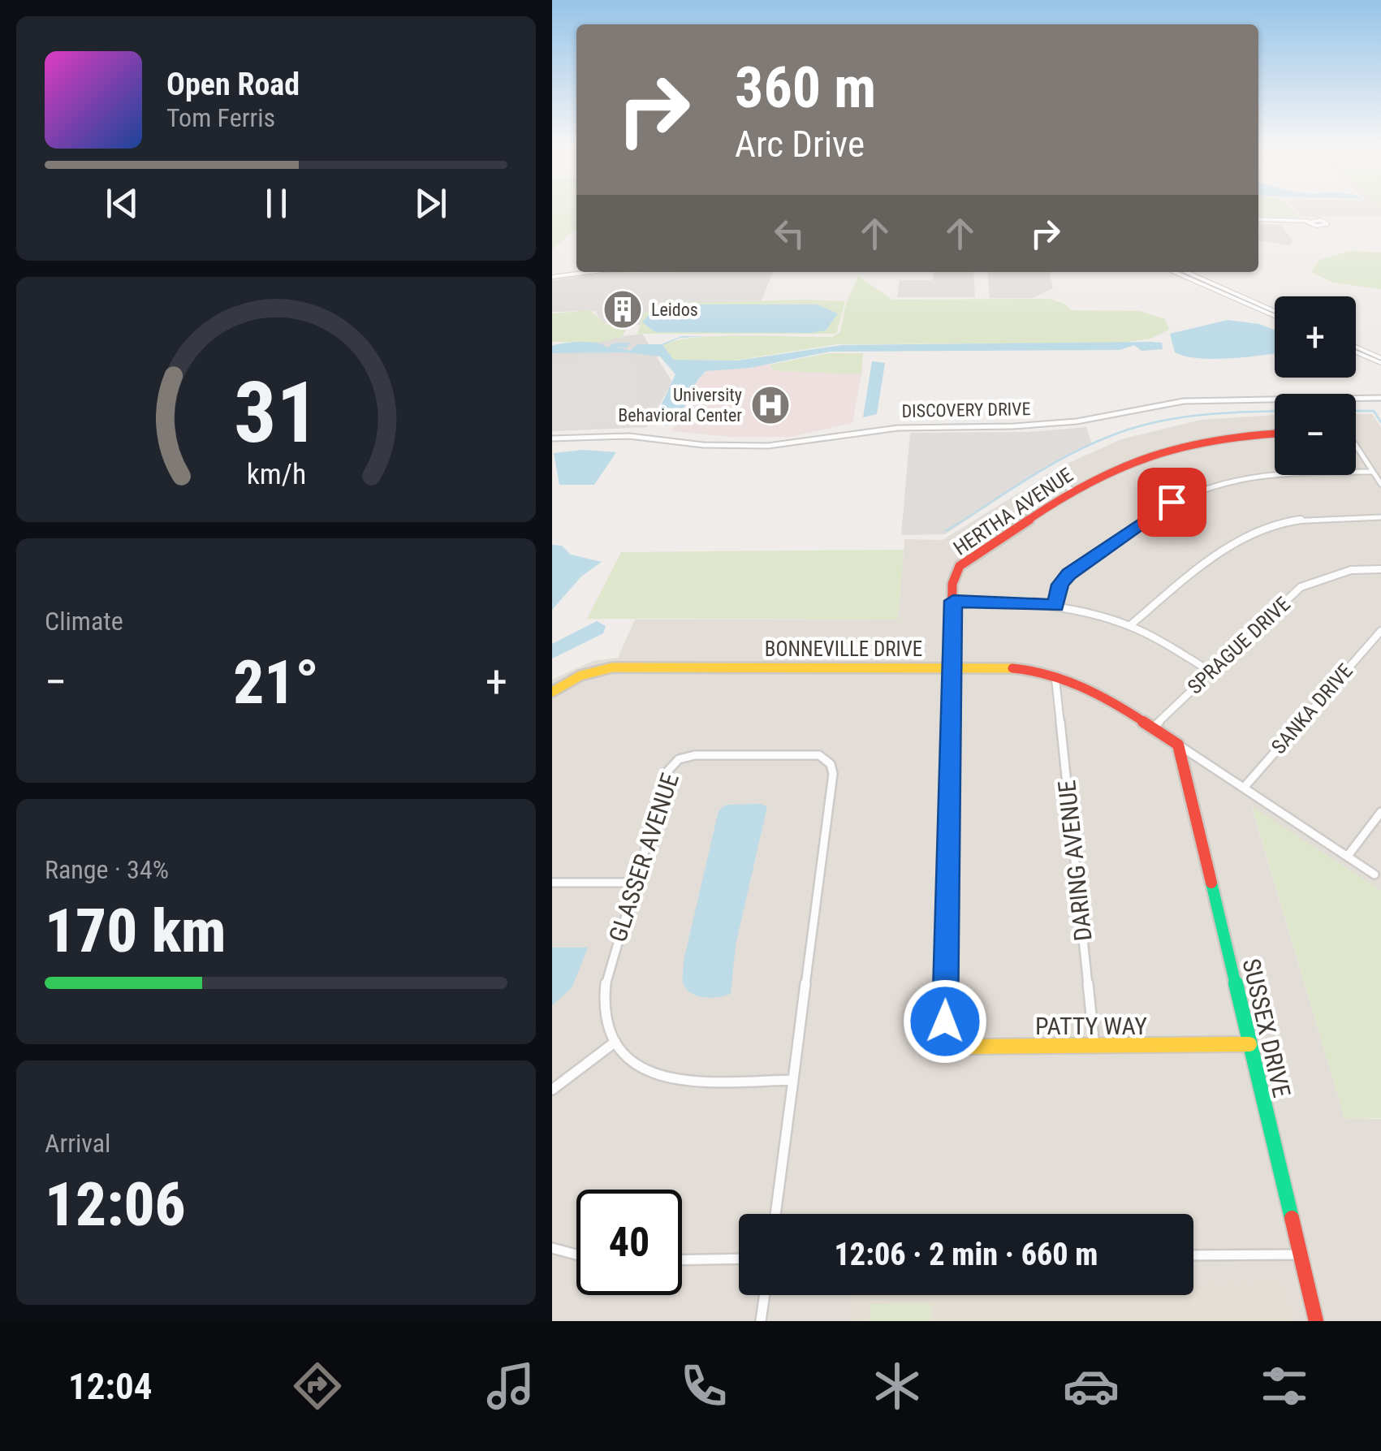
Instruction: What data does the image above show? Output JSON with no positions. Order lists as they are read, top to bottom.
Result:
{
  "streets": {
    "street": [
      "DISCOVERY DRIVE",
      "HERTHA AVENUE",
      "SPRAGUE DRIVE",
      "BONNEVILLE DRIVE",
      "SANKA DRIVE",
      "GLASSER AVENUE",
      "DARING AVENUE",
      "PATTY WAY",
      "SUSSEX DRIVE"
    ]
  },
  "crossings": [
    ["HERTHA AVENUE", "BONNEVILLE DRIVE"],
    ["HERTHA AVENUE", "PATTY WAY"],
    ["SPRAGUE DRIVE", "BONNEVILLE DRIVE"],
    ["BONNEVILLE DRIVE", "SANKA DRIVE"],
    ["BONNEVILLE DRIVE", "DARING AVENUE"],
    ["BONNEVILLE DRIVE", "SUSSEX DRIVE"],
    ["DARING AVENUE", "PATTY WAY"],
    ["PATTY WAY", "SUSSEX DRIVE"]
  ],
  "places": {
    "building": ["Leidos"],
    "hospital": ["University Behavioral Center"]
  },
  "page": {
    "turn": ["360 m", "Arc Drive"],
    "song": ["Open Road", "Tom Ferris"],
    "map_buttons": ["+", "−"],
    "tile": [
      "Climate",
      ["Range · 34%", "170 km"],
      ["Arrival", "12:06"]
    ],
    "heat": ["−", "21°", "+"],
    "limit": "40",
    "trip": "12:06 · 2 min · 660 m",
    "tabs": "12:04",
    "gauge": ["31", "km/h"]
  }
}
